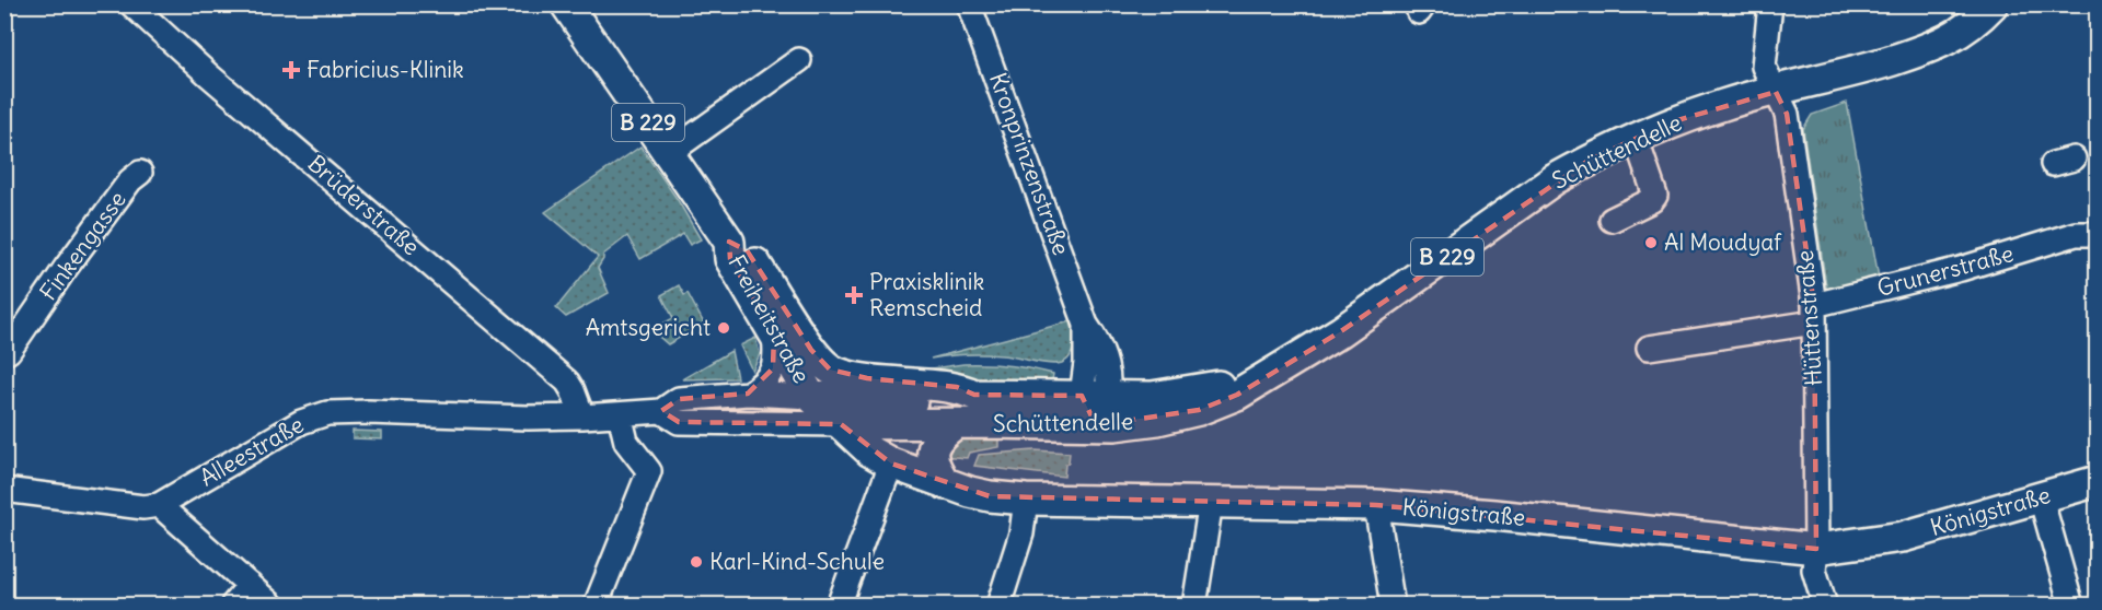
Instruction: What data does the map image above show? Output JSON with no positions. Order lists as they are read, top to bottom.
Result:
{
  "streets": {
    "main road": [
      "B 229",
      "Schüttendelle",
      "Freiheitstraße",
      "Königstraße"
    ],
    "street": [
      "Kronprinzenstraße",
      "Brüderstraße",
      "Finkengasse",
      "Grunerstraße",
      "Hüttenstraße",
      "Alleestraße"
    ]
  },
  "crossings": [
    ["B 229", "Schüttendelle"],
    ["B 229", "Freiheitstraße"],
    ["B 229", "Alleestraße"],
    ["B 229", "Königstraße"],
    ["Schüttendelle", "Kronprinzenstraße"],
    ["Schüttendelle", "Hüttenstraße"],
    ["Schüttendelle", "Freiheitstraße"],
    ["Schüttendelle", "Alleestraße"],
    ["Schüttendelle", "Königstraße"],
    ["Brüderstraße", "Alleestraße"],
    ["Grunerstraße", "Hüttenstraße"],
    ["Hüttenstraße", "Königstraße"],
    ["Freiheitstraße", "Alleestraße"],
    ["Freiheitstraße", "Königstraße"],
    ["Alleestraße", "Königstraße"]
  ],
  "places": {
    "health": ["Fabricius-Klinik", "Praxisklinik Remscheid"],
    "other": ["Al Moudyaf", "Amtsgericht", "Karl-Kind-Schule"]
  }
}
